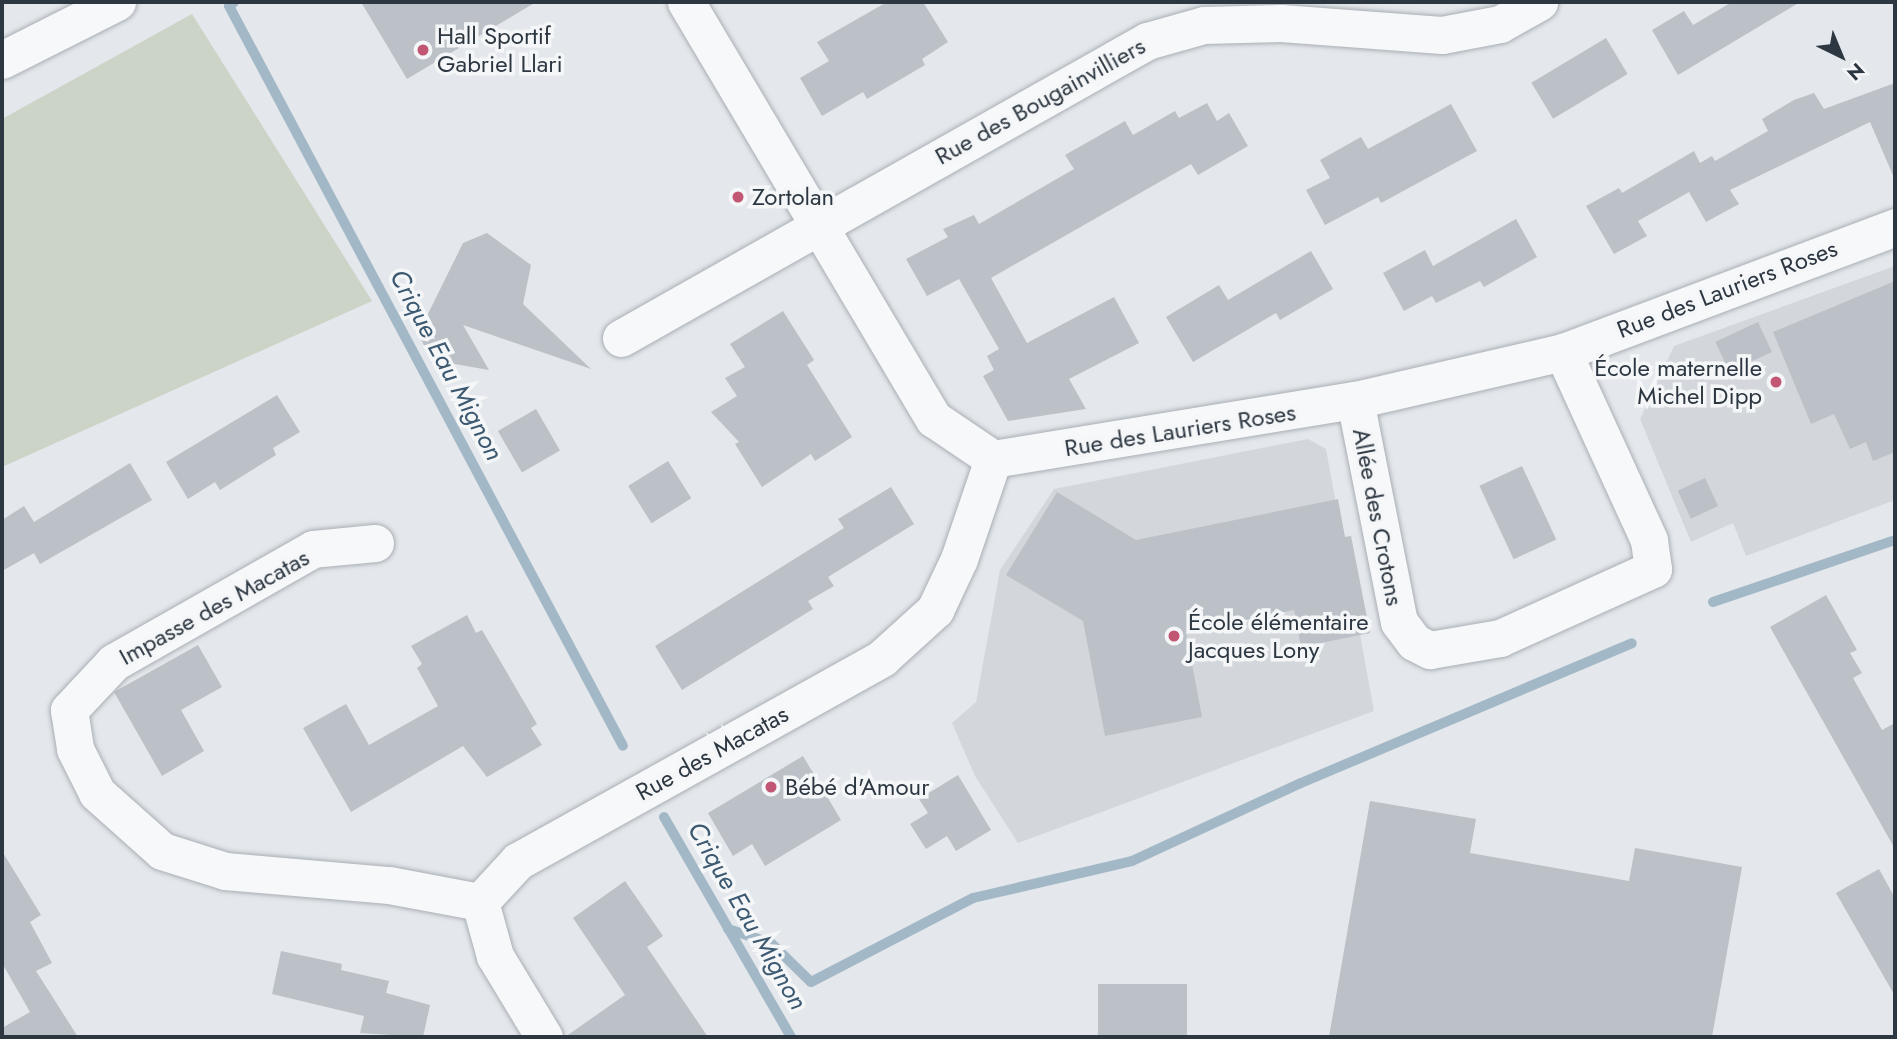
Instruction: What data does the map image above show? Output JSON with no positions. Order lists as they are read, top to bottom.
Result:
{
  "streets": {
    "street": [
      "Rue des Bougainvilliers",
      "Rue des Lauriers Roses",
      "Allée des Crotons",
      "Impasse des Macatas",
      "Rue des Macatas"
    ]
  },
  "crossings": [
    ["Rue des Lauriers Roses", "Allée des Crotons"],
    ["Rue des Lauriers Roses", "Rue des Macatas"],
    ["Impasse des Macatas", "Rue des Macatas"]
  ],
  "water": ["Crique Eau Mignon"],
  "places": [
    "Hall Sportif Gabriel Llari",
    "Zortolan",
    "École maternelle Michel Dipp",
    "École élémentaire Jacques Lony",
    "Bébé d'Amour"
  ],
  "north": "bottom right"
}
